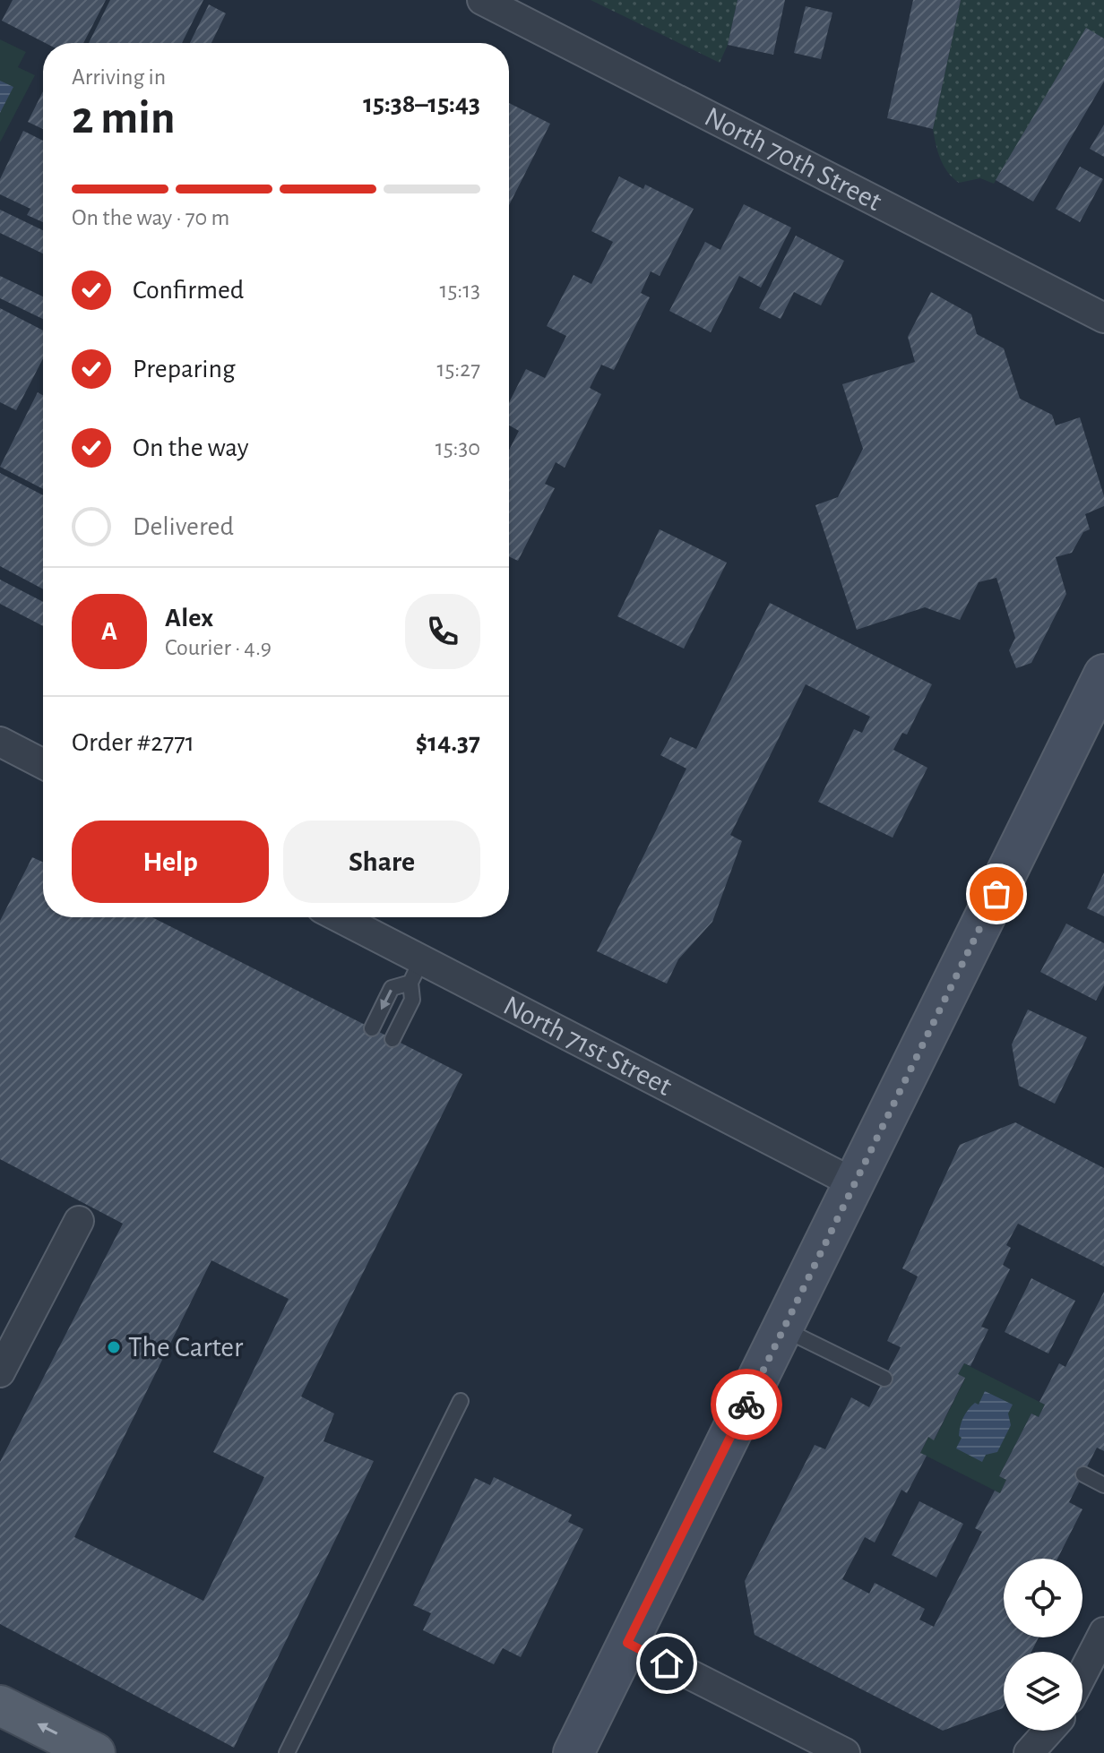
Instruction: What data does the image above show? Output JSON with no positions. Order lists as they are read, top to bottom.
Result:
{
  "streets": {
    "street": ["North 70th Street", "North 71st Street"]
  },
  "places": ["The Carter"],
  "page": {
    "heading": ["2 min", "Arriving in", "15:38–15:43"],
    "panel": [
      "Alex",
      "Courier · 4.9",
      "Order #2771",
      "$14.37"
    ],
    "bar": "On the way · 70 m",
    "list": [
      ["Confirmed", "15:13"],
      ["Preparing", "15:27"],
      ["On the way", "15:30"],
      "Delivered"
    ],
    "round": "A",
    "buttons": ["Help", "Share"]
  }
}
